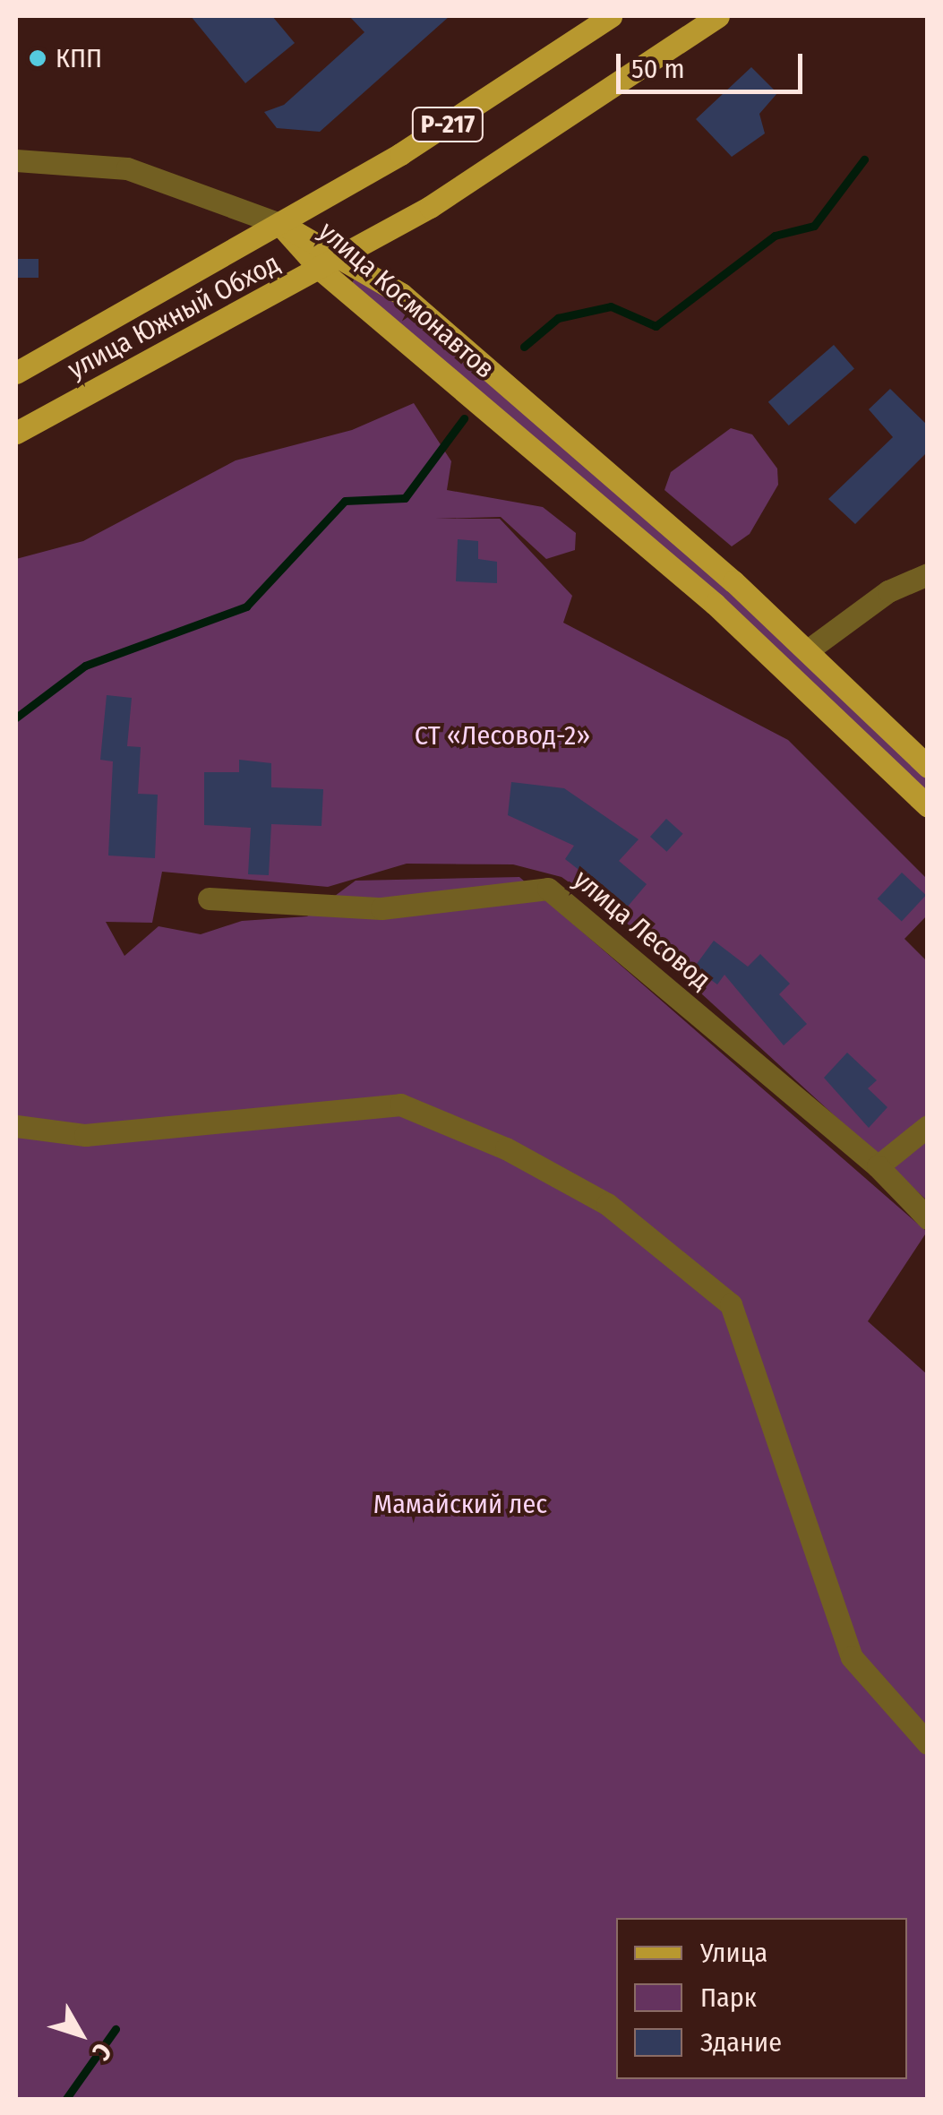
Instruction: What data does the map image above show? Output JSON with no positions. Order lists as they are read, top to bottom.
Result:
{
  "streets": {
    "main road": ["Р-217", "улица Космонавтов", "улица Южный Обход"],
    "street": ["улица Лесовод"]
  },
  "crossings": [
    ["улица Космонавтов", "улица Южный Обход"]
  ],
  "parks": ["СТ «Лесовод-2»", "Мамайский лес"],
  "places": ["КПП"],
  "legend": ["Улица", "Парк", "Здание"],
  "scale_bar": "50 m",
  "north": "bottom right"
}
